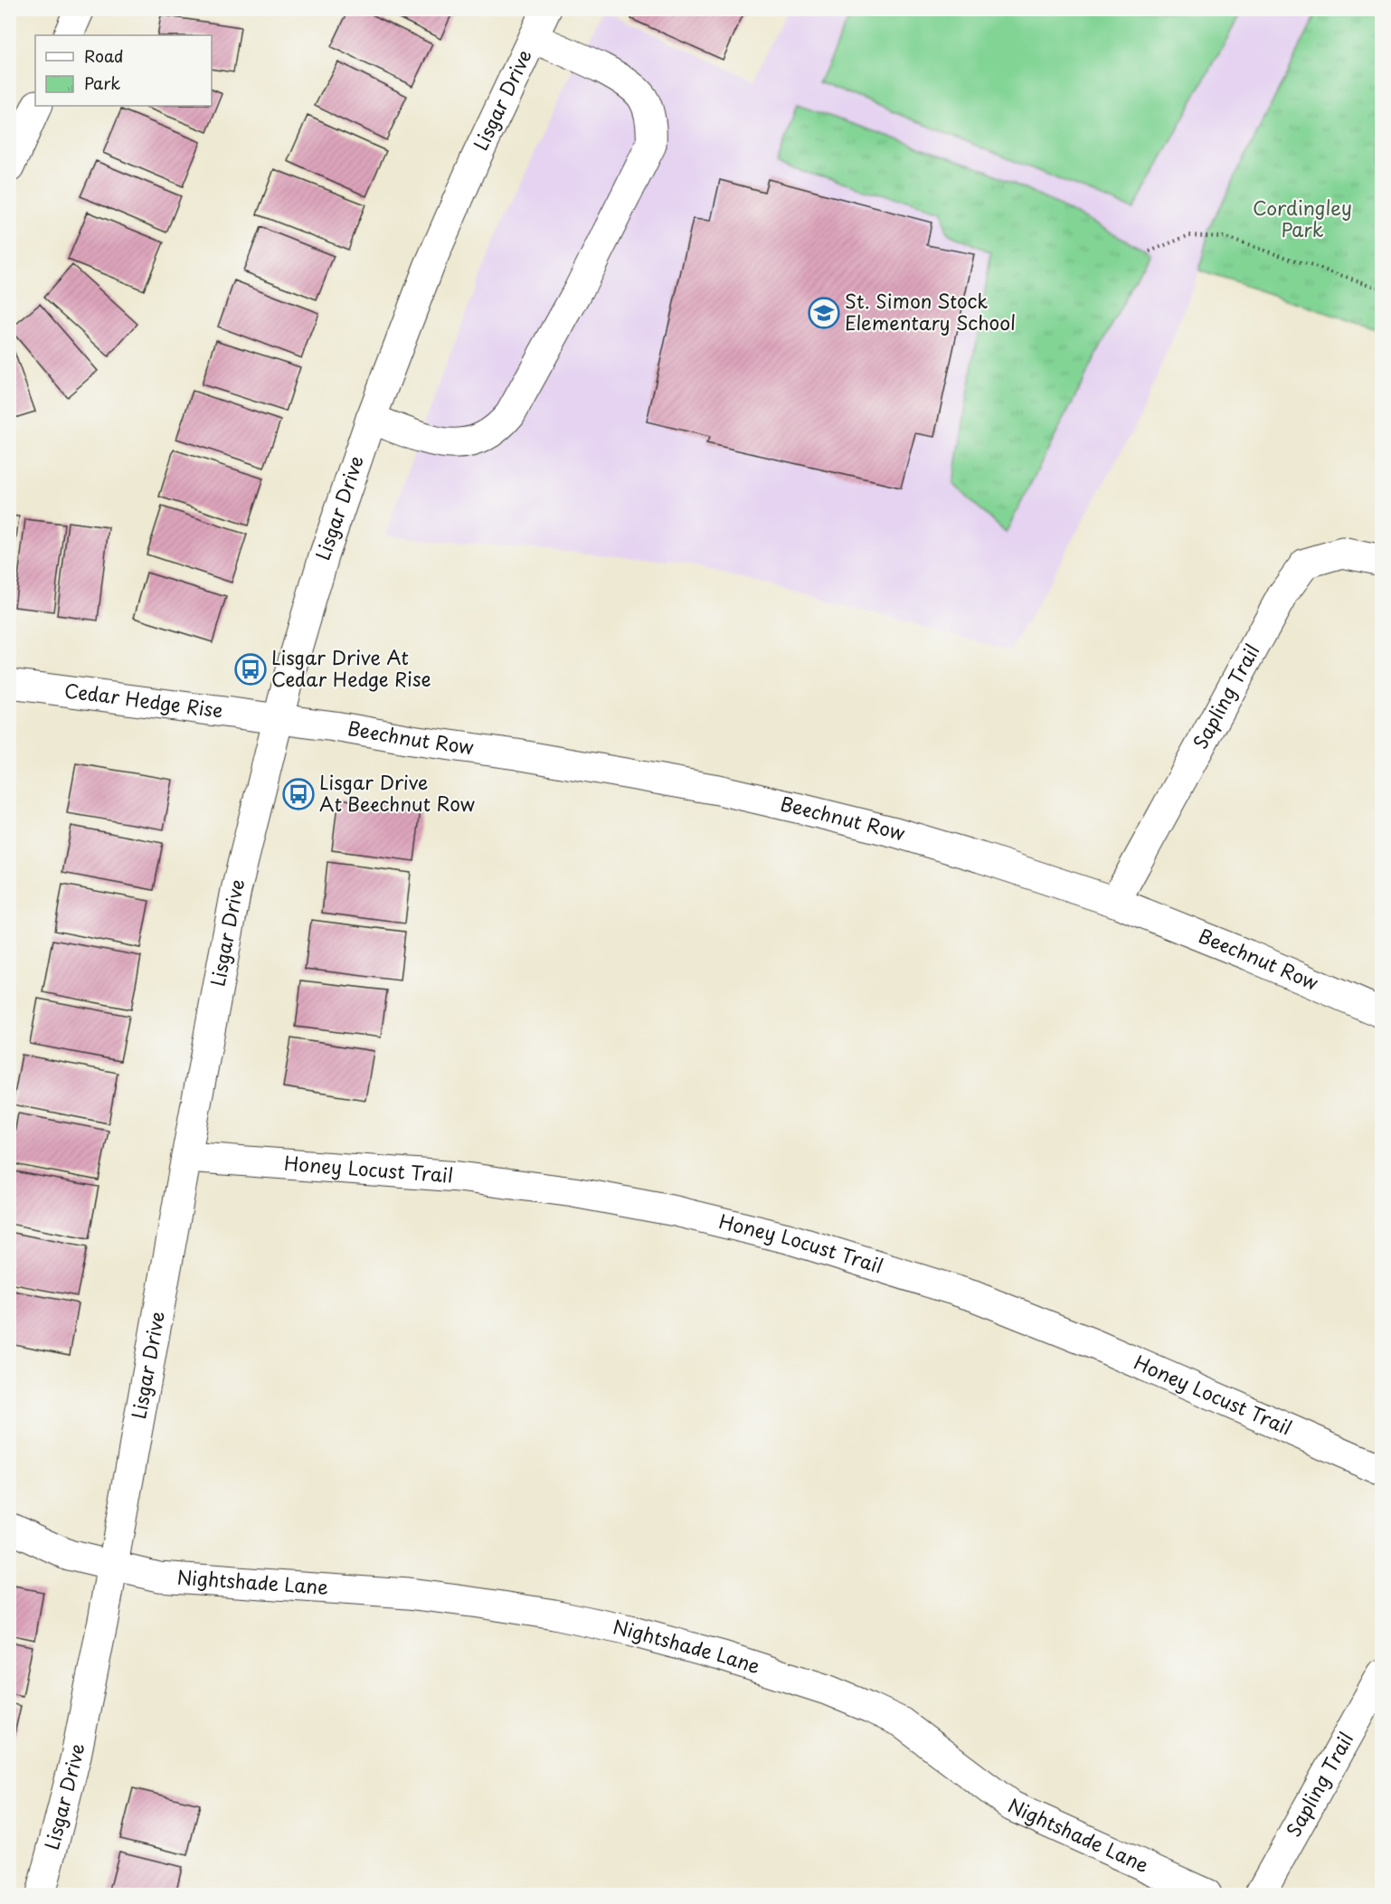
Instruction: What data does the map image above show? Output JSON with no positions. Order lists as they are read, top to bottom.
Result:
{
  "streets": {
    "street": [
      "Lisgar Drive",
      "Sapling Trail",
      "Cedar Hedge Rise",
      "Beechnut Row",
      "Honey Locust Trail",
      "Nightshade Lane"
    ]
  },
  "crossings": [
    ["Lisgar Drive", "Cedar Hedge Rise"],
    ["Lisgar Drive", "Beechnut Row"],
    ["Lisgar Drive", "Honey Locust Trail"],
    ["Lisgar Drive", "Nightshade Lane"],
    ["Sapling Trail", "Beechnut Row"],
    ["Cedar Hedge Rise", "Beechnut Row"]
  ],
  "parks": ["Cordingley Park"],
  "places": {
    "school or university": ["St. Simon Stock Elementary School"],
    "bus stop": ["Lisgar Drive At Cedar Hedge Rise", "Lisgar Drive At Beechnut Row"]
  },
  "legend": ["Road", "Park"]
}
